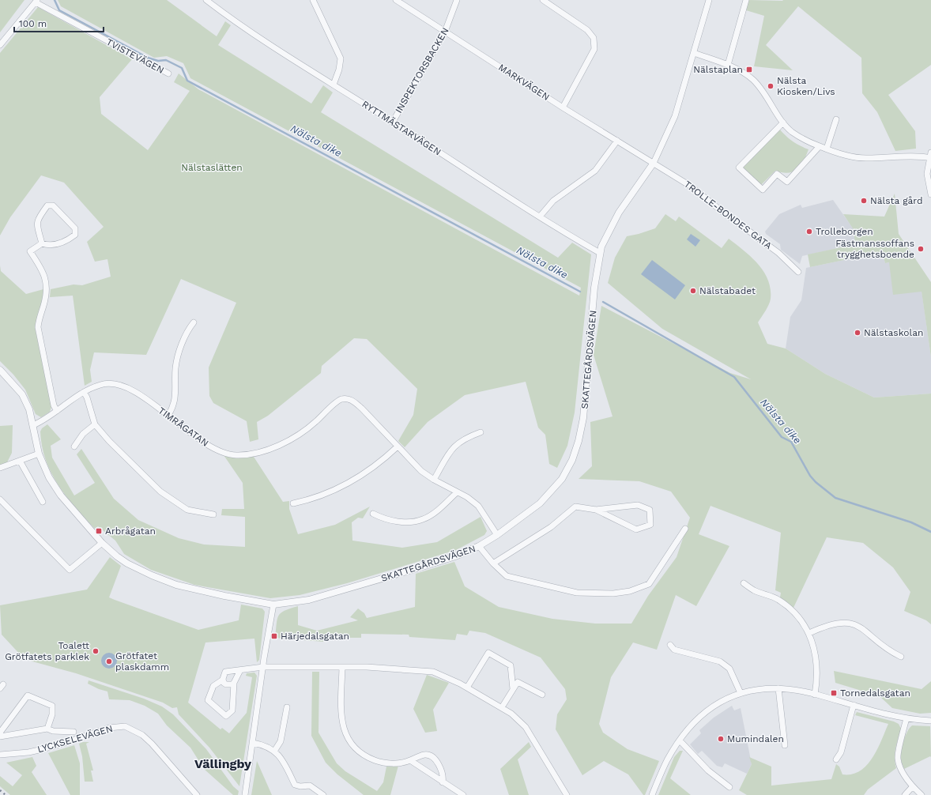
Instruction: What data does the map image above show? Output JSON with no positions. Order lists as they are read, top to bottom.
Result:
{
  "streets": {
    "street": [
      "TVISTEVÄGEN",
      "INSPEKTORSBACKEN",
      "MARKVÄGEN",
      "RYTTMÄSTARVÄGEN",
      "TROLLE-BONDES GATA",
      "SKATTEGÅRDSVÄGEN",
      "TIMRÅGATAN",
      "LYCKSELEVÄGEN"
    ]
  },
  "crossings": [
    ["INSPEKTORSBACKEN", "MARKVÄGEN"],
    ["INSPEKTORSBACKEN", "RYTTMÄSTARVÄGEN"],
    ["MARKVÄGEN", "TROLLE-BONDES GATA"],
    ["MARKVÄGEN", "SKATTEGÅRDSVÄGEN"],
    ["RYTTMÄSTARVÄGEN", "SKATTEGÅRDSVÄGEN"],
    ["TROLLE-BONDES GATA", "SKATTEGÅRDSVÄGEN"],
    ["SKATTEGÅRDSVÄGEN", "TIMRÅGATAN"]
  ],
  "districts": ["Vällingby"],
  "water": ["Nälsta dike"],
  "parks": ["Nälstaslätten"],
  "places": {
    "transit": [
      "Nälstaplan",
      "Arbrågatan",
      "Härjedalsgatan",
      "Tornedalsgatan"
    ],
    "other": [
      "Nälsta Kiosken/Livs",
      "Nälsta gård",
      "Trolleborgen",
      "Fästmanssoffans trygghetsboende",
      "Nälstabadet",
      "Nälstaskolan",
      "Toalett Grötfatets parklek",
      "Grötfatet plaskdamm",
      "Mumindalen"
    ]
  },
  "scale_bar": "100 m"
}
